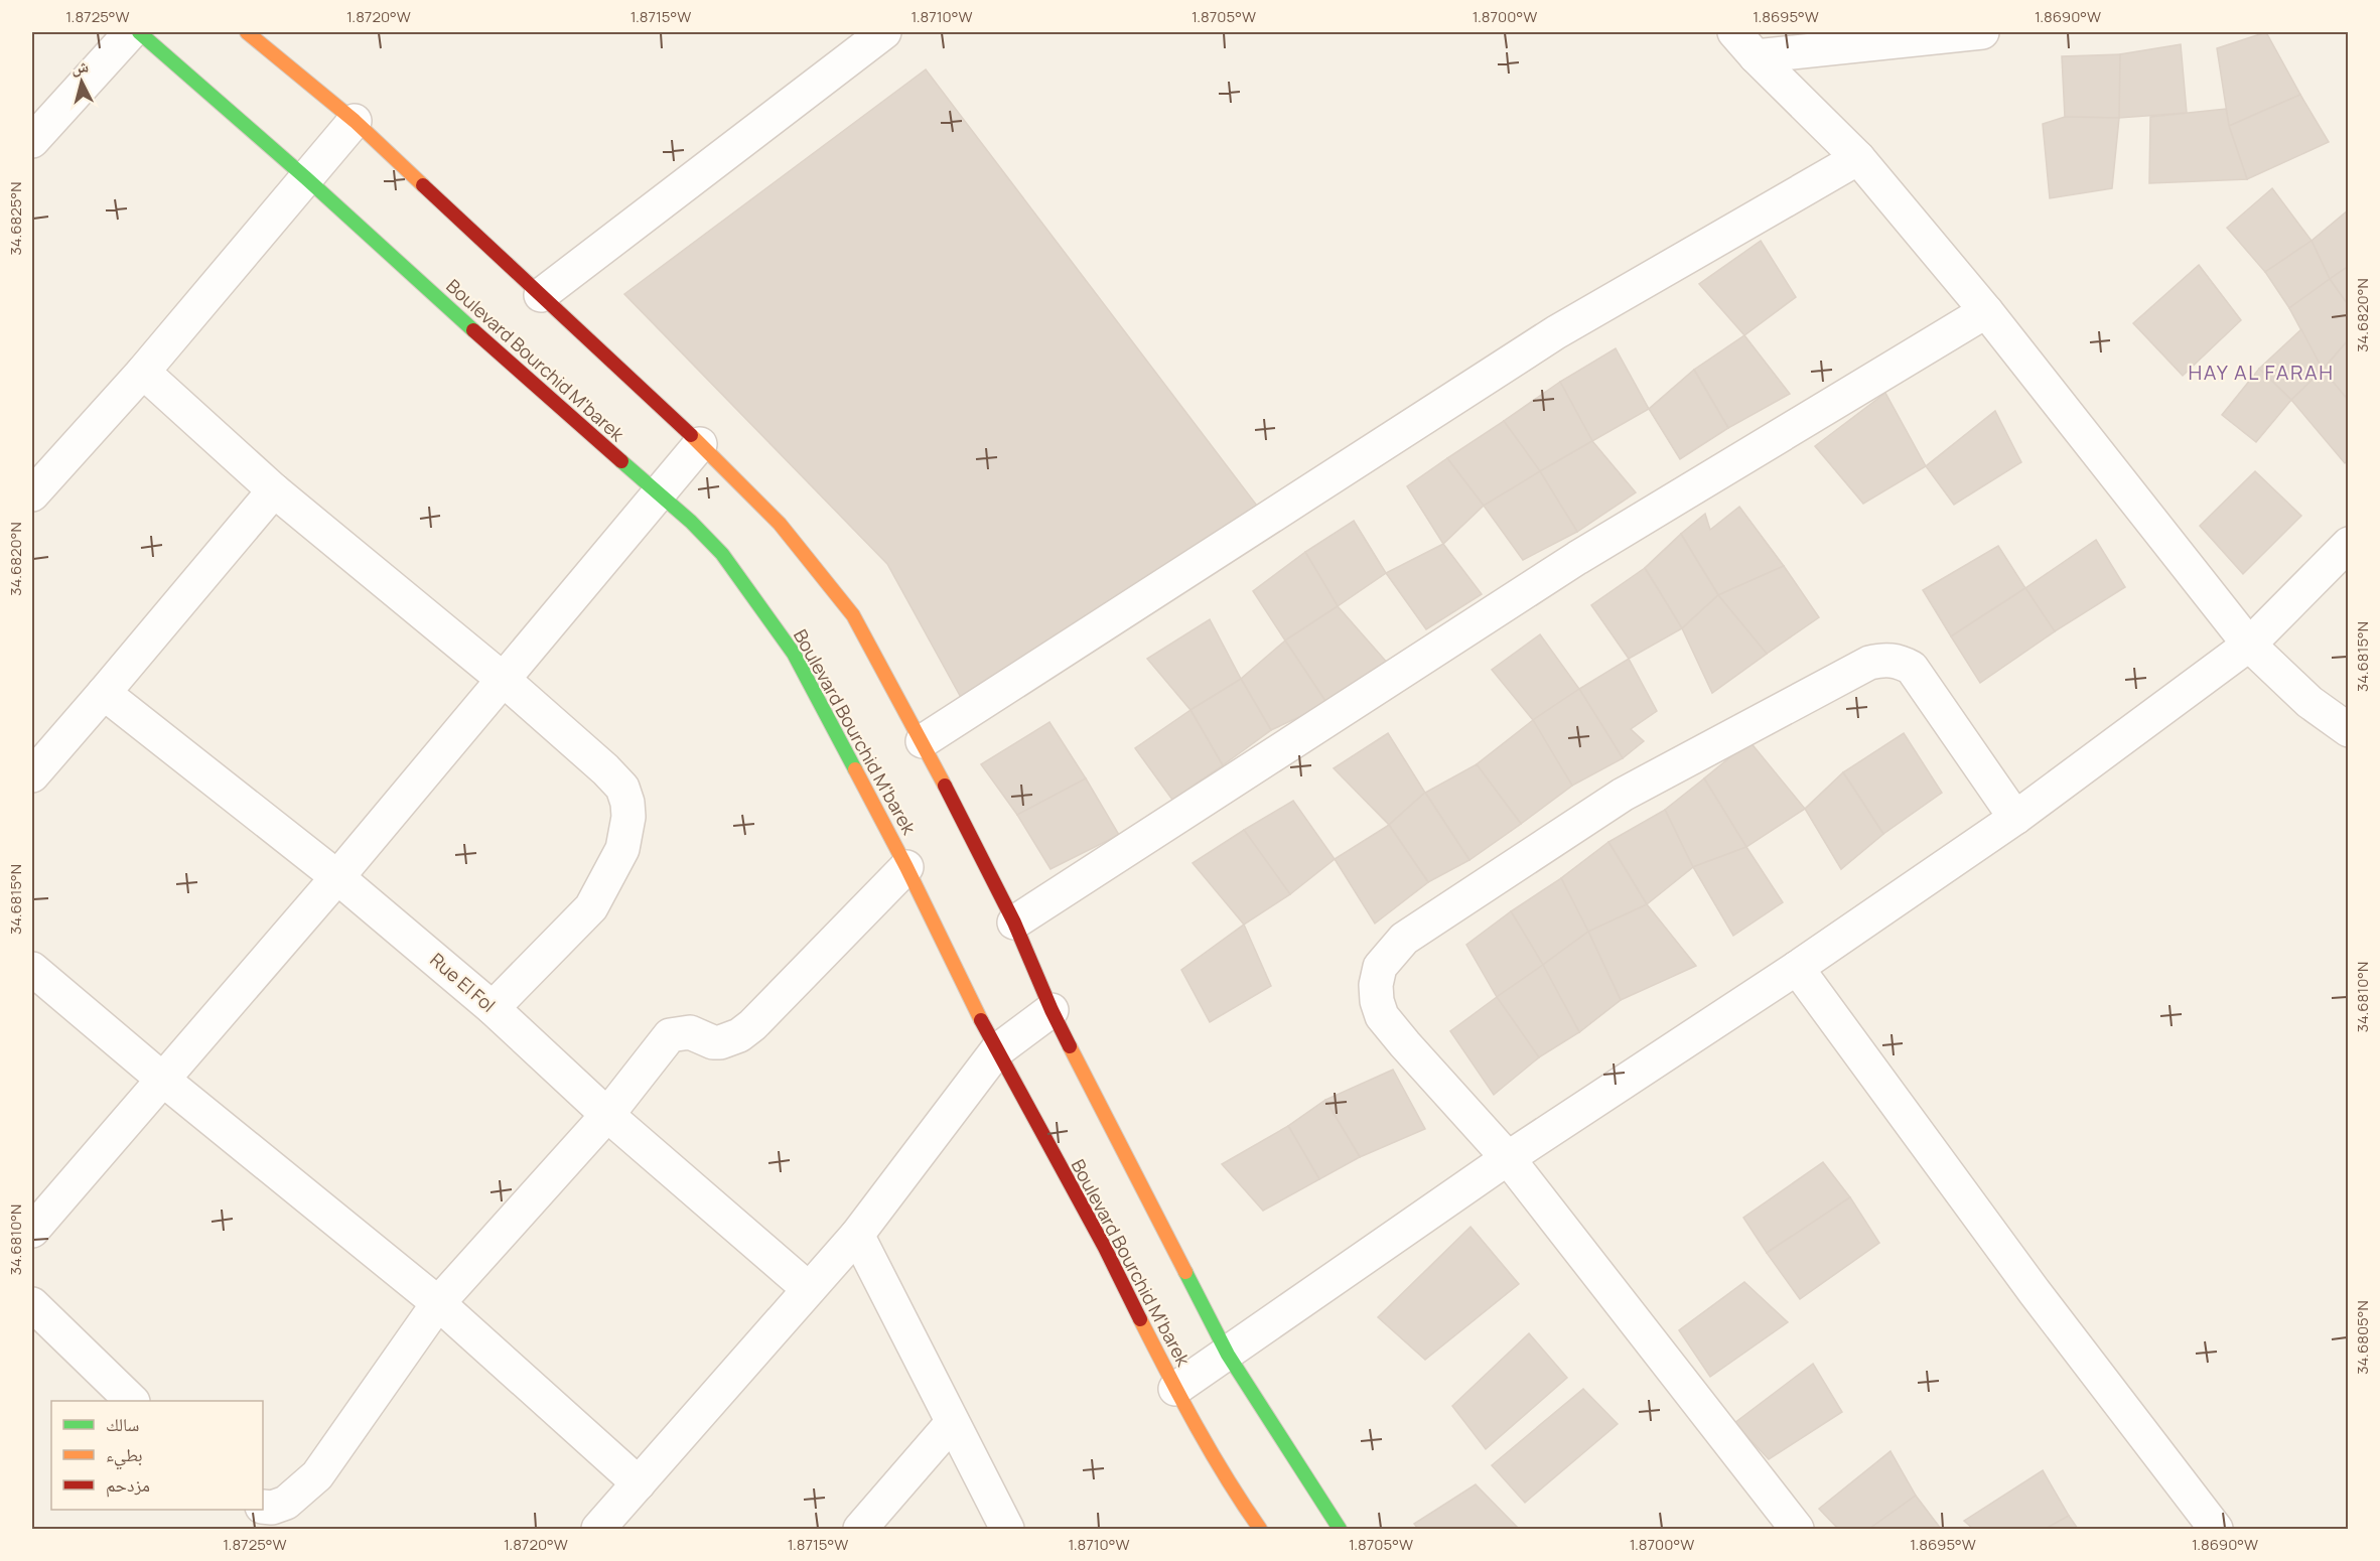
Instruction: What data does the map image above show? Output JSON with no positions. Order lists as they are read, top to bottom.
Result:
{
  "streets": {
    "main road": ["Boulevard Bourchid M'barek"],
    "street": ["Rue El Fol"]
  },
  "districts": ["HAY AL FARAH"],
  "legend": ["سالك", "بطيء", "مزدحم"],
  "north": "top",
  "coordinates": [
    "1.8725°W",
    "1.8720°W",
    "1.8715°W",
    "1.8710°W",
    "1.8705°W",
    "1.8700°W",
    "1.8695°W",
    "1.8690°W",
    "34.6825°N",
    "34.6820°N",
    "34.6815°N",
    "34.6810°N",
    "34.6805°N"
  ]
}
